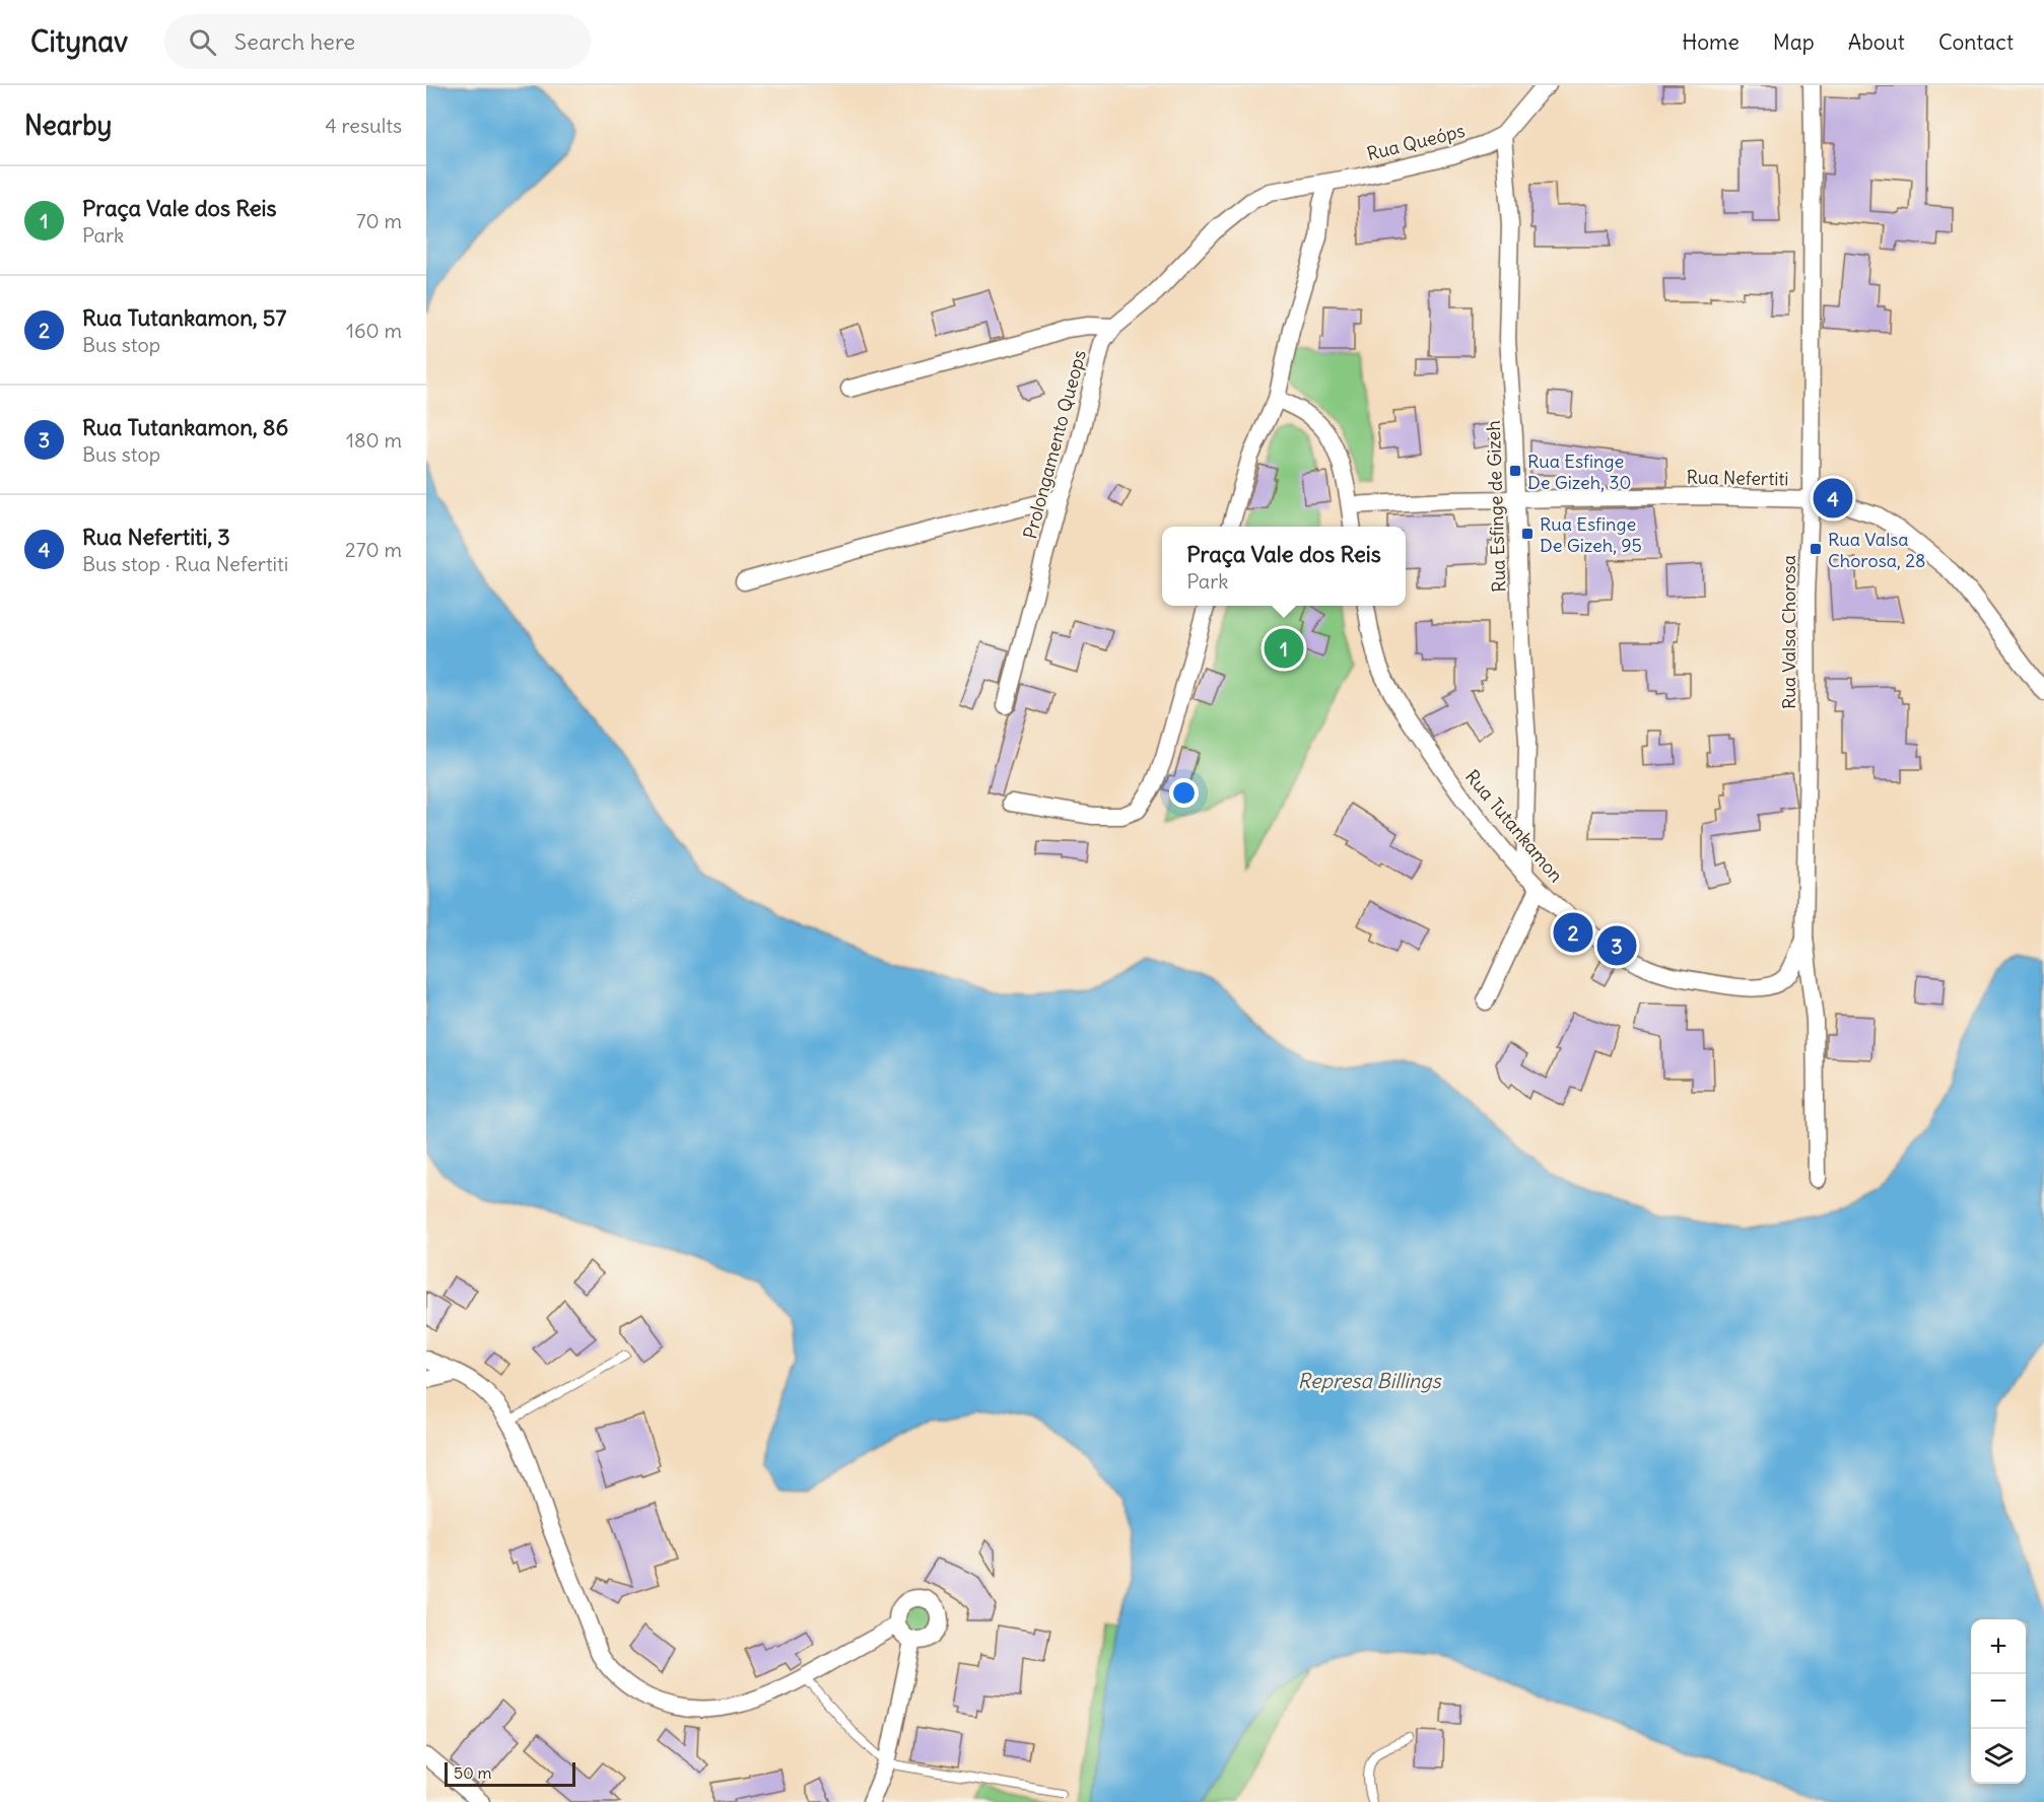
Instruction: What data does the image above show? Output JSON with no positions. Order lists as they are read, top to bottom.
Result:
{
  "streets": {
    "street": [
      "Rua Queóps",
      "Prolongamento Queops",
      "Rua Nefertiti",
      "Rua Esfinge de Gizeh",
      "Rua Valsa Chorosa",
      "Rua Tutankamon"
    ]
  },
  "crossings": [
    ["Rua Queóps", "Prolongamento Queops"],
    ["Rua Queóps", "Rua Esfinge de Gizeh"],
    ["Rua Nefertiti", "Rua Esfinge de Gizeh"],
    ["Rua Nefertiti", "Rua Valsa Chorosa"],
    ["Rua Esfinge de Gizeh", "Rua Tutankamon"],
    ["Rua Valsa Chorosa", "Rua Tutankamon"]
  ],
  "water": ["Represa Billings"],
  "places": {
    "transit": ["Rua Esfinge De Gizeh, 30", "Rua Esfinge De Gizeh, 95", "Rua Valsa Chorosa, 28"]
  },
  "scale_bar": "50 m",
  "page": {
    "header": "Citynav",
    "search": "Search here",
    "nav": [
      "Home",
      "Map",
      "About",
      "Contact"
    ],
    "heading": ["Nearby", "4 results"],
    "list": [
      {
        "mark": "1",
        "name": "Praça Vale dos Reis",
        "note": "Park",
        "value": "70 m"
      },
      {
        "mark": "2",
        "name": "Rua Tutankamon, 57",
        "note": "Bus stop",
        "value": "160 m"
      },
      {
        "mark": "3",
        "name": "Rua Tutankamon, 86",
        "note": "Bus stop",
        "value": "180 m"
      },
      {
        "mark": "4",
        "name": "Rua Nefertiti, 3",
        "note": "Bus stop · Rua Nefertiti",
        "value": "270 m"
      }
    ],
    "pins": [
      "4",
      "1",
      "2",
      "3"
    ],
    "popup": ["Praça Vale dos Reis", "Park"],
    "map_buttons": ["+", "−"],
    "scale": "50 m"
  }
}
